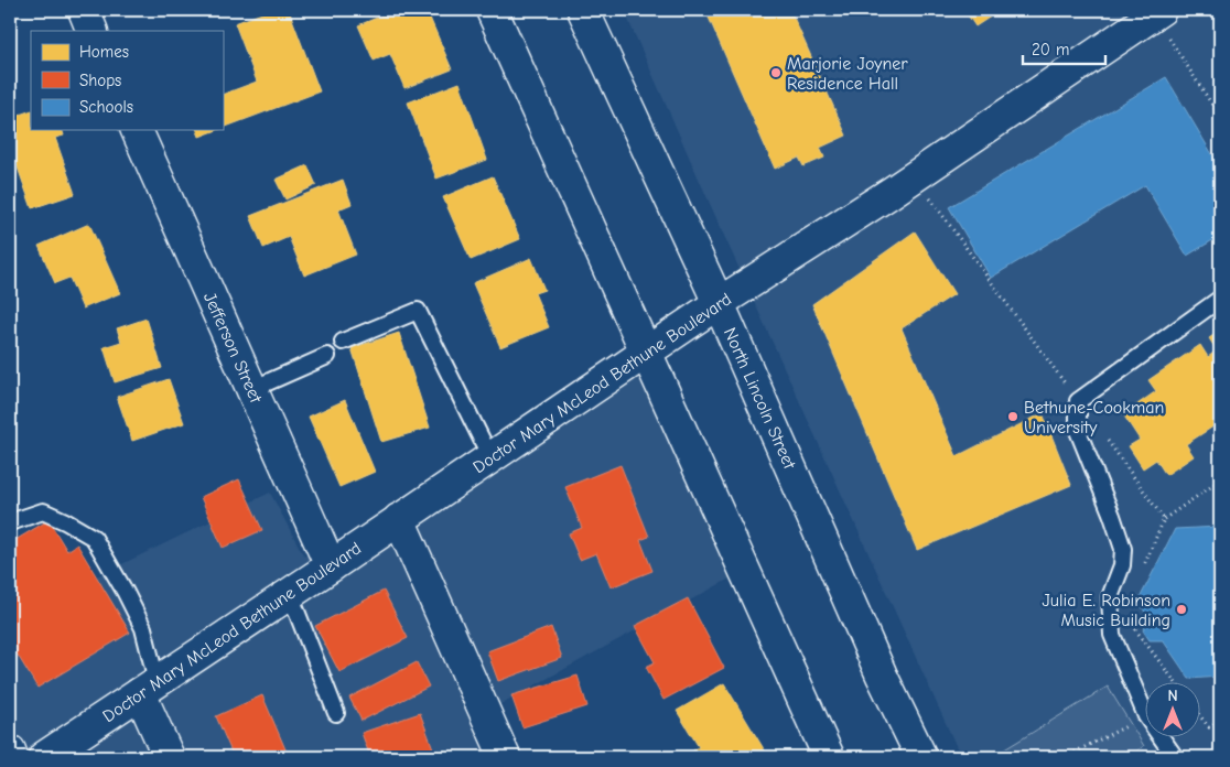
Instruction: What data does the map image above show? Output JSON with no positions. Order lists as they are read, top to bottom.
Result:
{
  "streets": {
    "street": ["Jefferson Street", "Doctor Mary McLeod Bethune Boulevard", "North Lincoln Street"]
  },
  "crossings": [
    ["Jefferson Street", "Doctor Mary McLeod Bethune Boulevard"],
    ["Doctor Mary McLeod Bethune Boulevard", "North Lincoln Street"]
  ],
  "places": ["Marjorie Joyner Residence Hall", "Bethune-Cookman University", "Julia E. Robinson Music Building"],
  "legend": ["Homes", "Shops", "Schools"],
  "scale_bar": "20 m",
  "north": "top"
}
